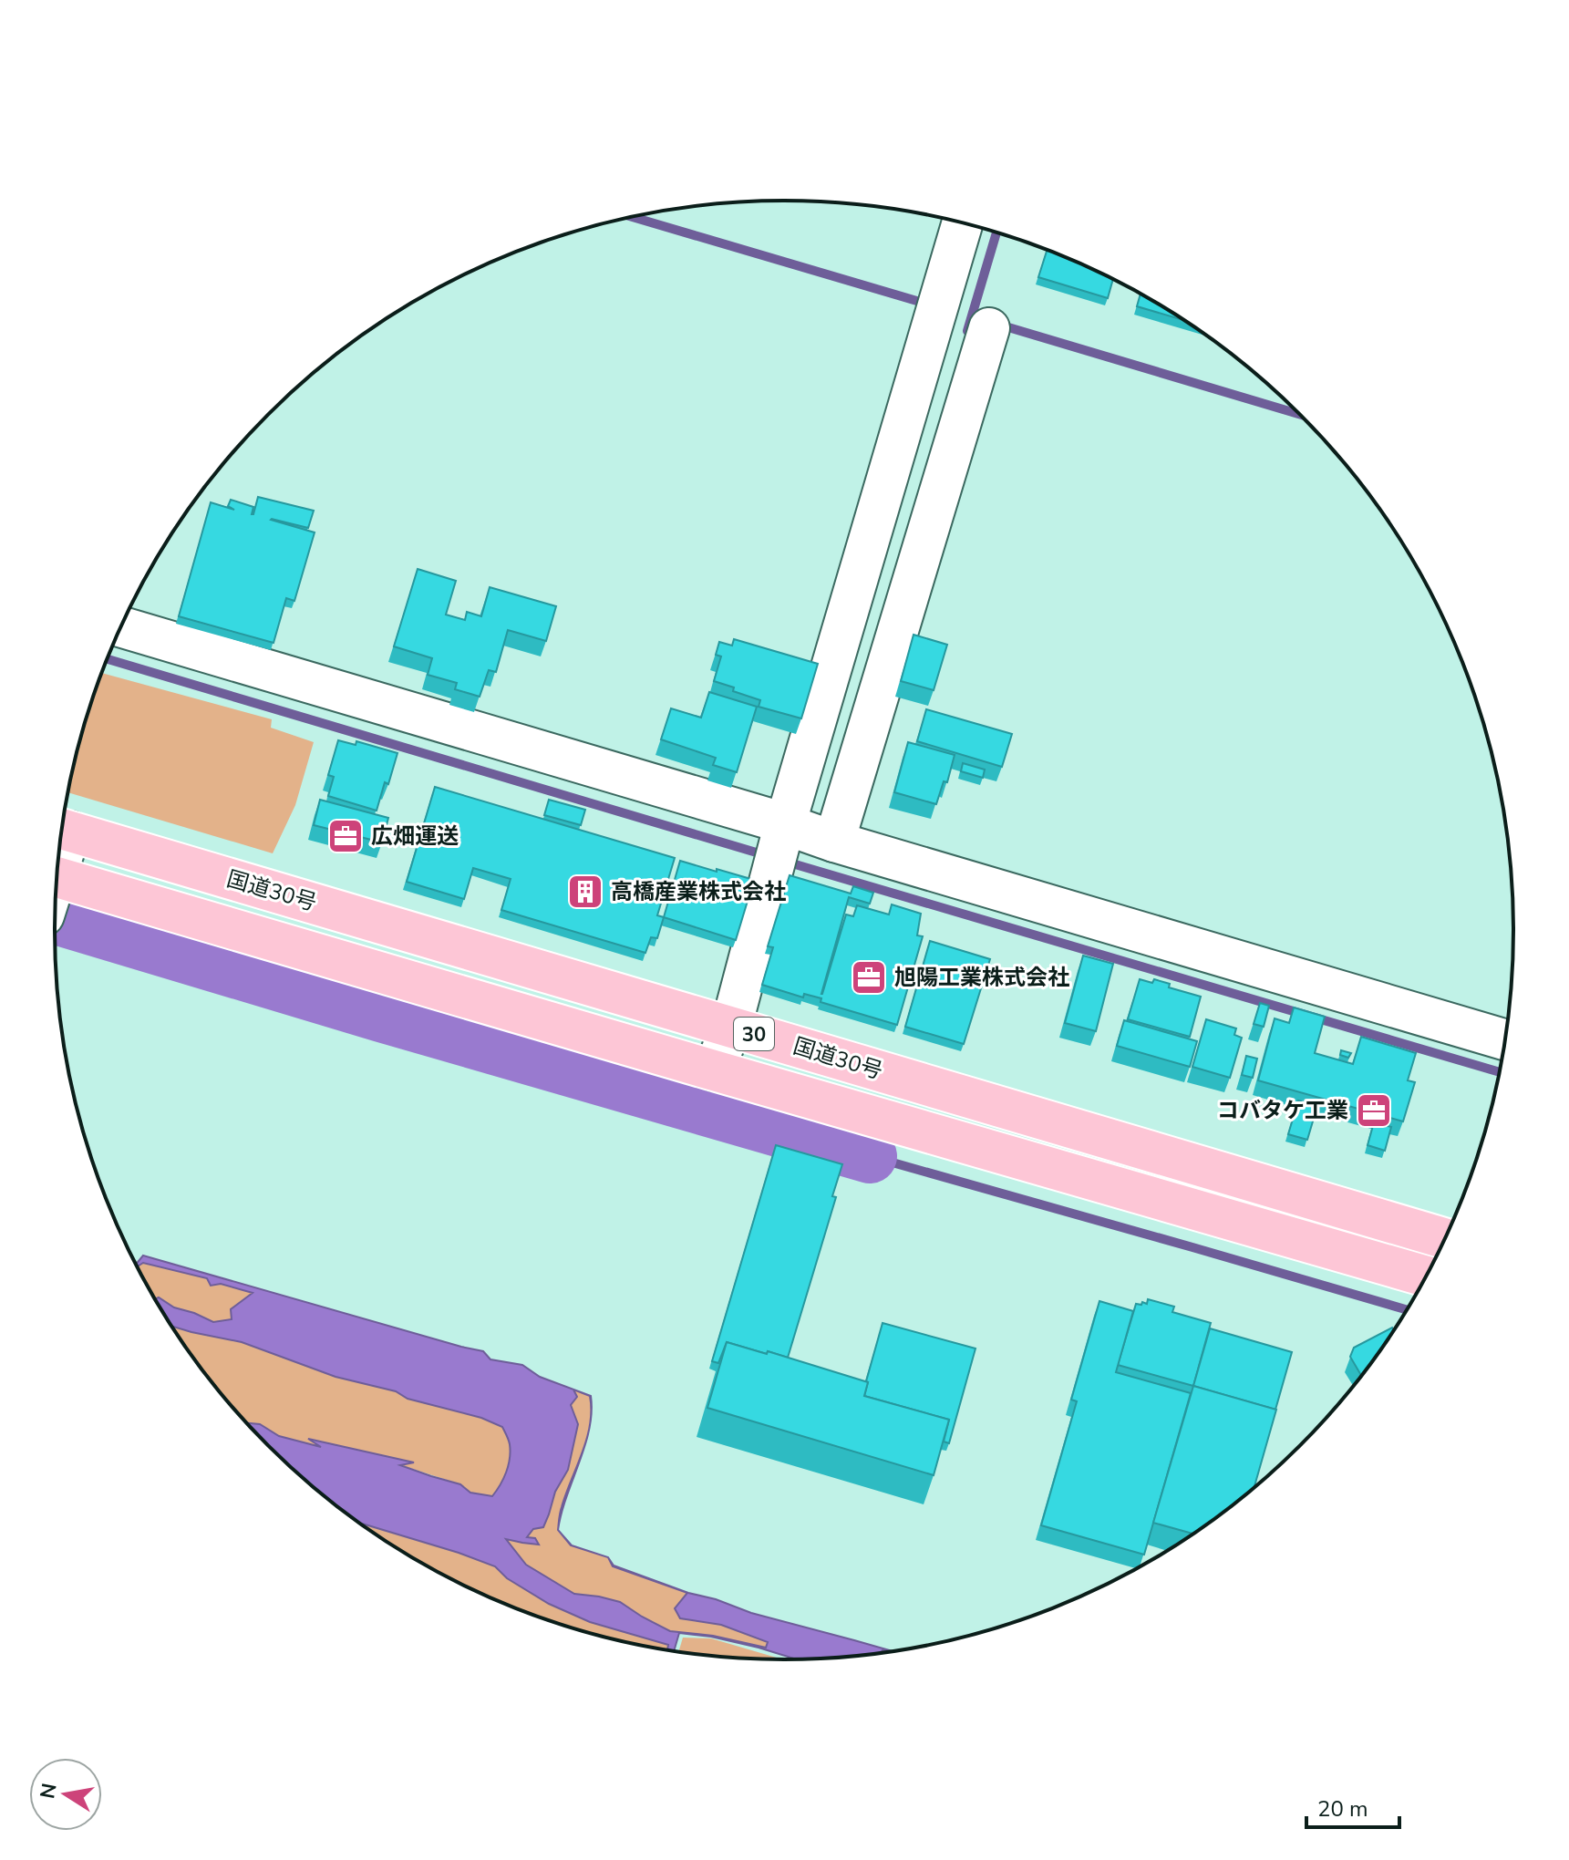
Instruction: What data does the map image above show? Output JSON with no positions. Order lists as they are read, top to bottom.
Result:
{
  "streets": {
    "highway": ["国道30号", "30"]
  },
  "places": {
    "office": ["広畑運送", "旭陽工業株式会社", "コバタケ工業"],
    "building": ["高橋産業株式会社"]
  },
  "scale_bar": "20 m",
  "north": "left"
}
